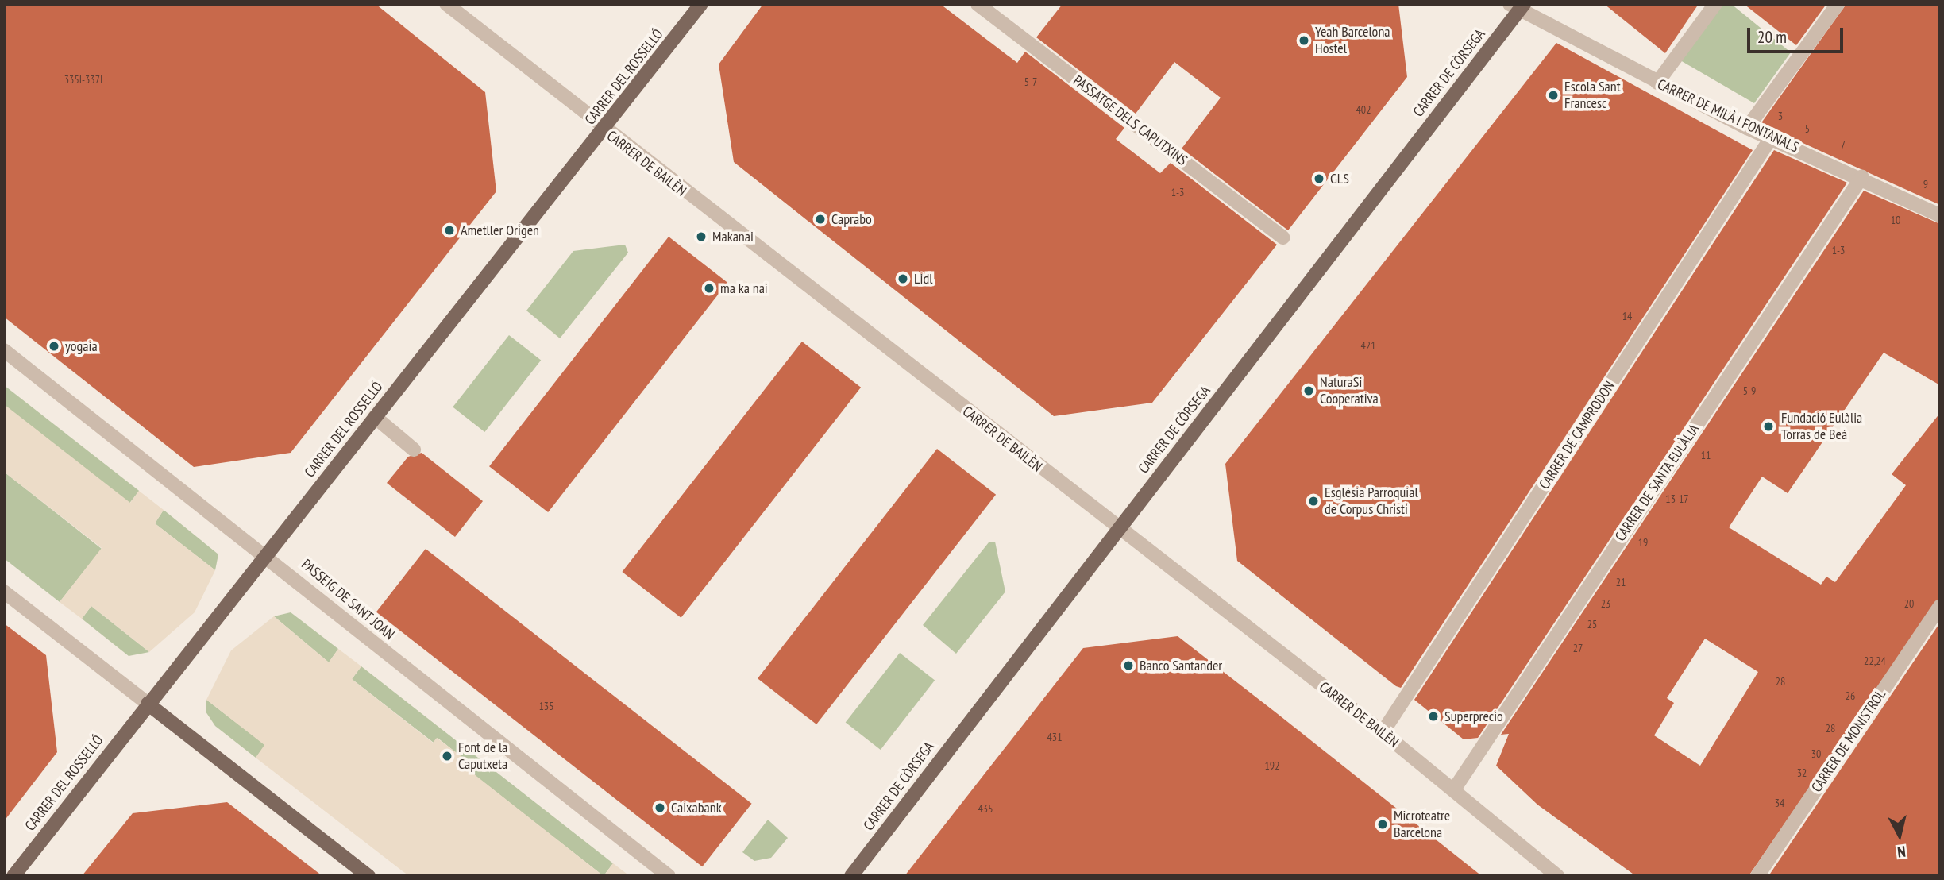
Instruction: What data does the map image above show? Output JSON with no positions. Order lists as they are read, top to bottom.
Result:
{
  "streets": {
    "main road": ["CARRER DE CÒRSEGA", "CARRER DEL ROSSELLÓ"],
    "street": [
      "CARRER DE MILÀ I FONTANALS",
      "PASSATGE DELS CAPUTXINS",
      "CARRER DE BAILÈN",
      "CARRER DE CAMPRODON",
      "CARRER DE SANTA EULÀLIA",
      "PASSEIG DE SANT JOAN",
      "CARRER DE MONISTROL"
    ]
  },
  "crossings": [
    ["CARRER DE CÒRSEGA", "CARRER DE MILÀ I FONTANALS"],
    ["CARRER DE CÒRSEGA", "CARRER DE BAILÈN"],
    ["CARRER DEL ROSSELLÓ", "CARRER DE BAILÈN"],
    ["CARRER DEL ROSSELLÓ", "PASSEIG DE SANT JOAN"],
    ["CARRER DE MILÀ I FONTANALS", "CARRER DE CAMPRODON"],
    ["CARRER DE MILÀ I FONTANALS", "CARRER DE SANTA EULÀLIA"],
    ["CARRER DE BAILÈN", "CARRER DE CAMPRODON"],
    ["CARRER DE BAILÈN", "CARRER DE SANTA EULÀLIA"]
  ],
  "places": [
    "Yeah Barcelona Hostel",
    "Escola Sant Francesc",
    "GLS",
    "Caprabo",
    "Ametller Origen",
    "Makanai",
    "Lidl",
    "ma ka nai",
    "yogaia",
    "NaturaSi Cooperativa",
    "Fundació Eulàlia Torras de Beà",
    "Església Parroquial de Corpus Christi",
    "Banco Santander",
    "Superprecio",
    "Font de la Caputxeta",
    "Caixabank",
    "Microteatre Barcelona"
  ],
  "house_numbers": [
    "335I-337I",
    "5-7",
    "402",
    "3",
    "5",
    "7",
    "9",
    "1-3",
    "10",
    "1-3",
    "14",
    "421",
    "5-9",
    "11",
    "13-17",
    "19",
    "21",
    "23",
    "20",
    "25",
    "27",
    "22,24",
    "28",
    "26",
    "135",
    "28",
    "431",
    "30",
    "192",
    "32",
    "34",
    "435"
  ],
  "scale_bar": "20 m",
  "north": "bottom"
}
